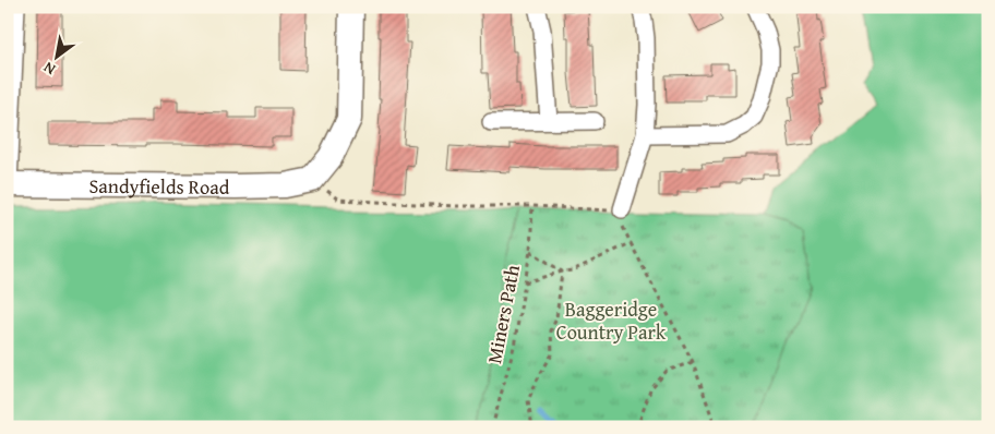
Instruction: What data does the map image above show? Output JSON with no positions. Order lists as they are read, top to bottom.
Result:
{
  "streets": {
    "street": ["Sandyfields Road"],
    "path": ["Miners Path"]
  },
  "parks": ["Baggeridge Country Park"],
  "north": "bottom left"
}
